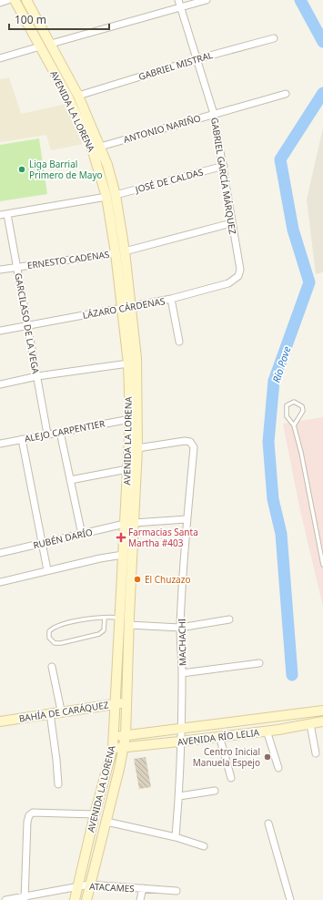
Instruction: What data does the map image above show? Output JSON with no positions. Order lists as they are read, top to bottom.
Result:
{
  "streets": {
    "main road": ["AVENIDA LA LORENA", "BAHÍA DE CARÁQUEZ", "AVENIDA RÍO LELIA"],
    "street": [
      "GABRIEL MISTRAL",
      "ANTONIO NARIÑO",
      "GABRIEL GARCÍA MÁRQUEZ",
      "JOSÉ DE CALDAS",
      "ERNESTO CADENAS",
      "LÁZARO CÁRDENAS",
      "GARCILASO DE LA VEGA",
      "ALEJO CARPENTIER",
      "RUBÉN DARÍO",
      "MACHACHI",
      "ATACAMES"
    ]
  },
  "crossings": [
    ["GABRIEL MISTRAL", "AVENIDA LA LORENA"],
    ["GABRIEL MISTRAL", "GABRIEL GARCÍA MÁRQUEZ"],
    ["AVENIDA LA LORENA", "ANTONIO NARIÑO"],
    ["AVENIDA LA LORENA", "JOSÉ DE CALDAS"],
    ["AVENIDA LA LORENA", "ERNESTO CADENAS"],
    ["AVENIDA LA LORENA", "LÁZARO CÁRDENAS"],
    ["AVENIDA LA LORENA", "ALEJO CARPENTIER"],
    ["AVENIDA LA LORENA", "RUBÉN DARÍO"],
    ["AVENIDA LA LORENA", "MACHACHI"],
    ["AVENIDA LA LORENA", "BAHÍA DE CARÁQUEZ"],
    ["AVENIDA LA LORENA", "AVENIDA RÍO LELIA"],
    ["AVENIDA LA LORENA", "ATACAMES"],
    ["ANTONIO NARIÑO", "GABRIEL GARCÍA MÁRQUEZ"],
    ["GABRIEL GARCÍA MÁRQUEZ", "JOSÉ DE CALDAS"],
    ["GABRIEL GARCÍA MÁRQUEZ", "ERNESTO CADENAS"],
    ["GABRIEL GARCÍA MÁRQUEZ", "LÁZARO CÁRDENAS"],
    ["JOSÉ DE CALDAS", "GARCILASO DE LA VEGA"],
    ["ERNESTO CADENAS", "GARCILASO DE LA VEGA"],
    ["LÁZARO CÁRDENAS", "GARCILASO DE LA VEGA"],
    ["GARCILASO DE LA VEGA", "ALEJO CARPENTIER"],
    ["RUBÉN DARÍO", "MACHACHI"],
    ["MACHACHI", "AVENIDA RÍO LELIA"]
  ],
  "water": ["Río Pove"],
  "places": {
    "other": ["Liga Barrial Primero de Mayo", "El Chuzazo", "Centro Inicial Manuela Espejo"],
    "health": ["Farmacias Santa Martha #403"]
  },
  "scale_bar": "100 m"
}
